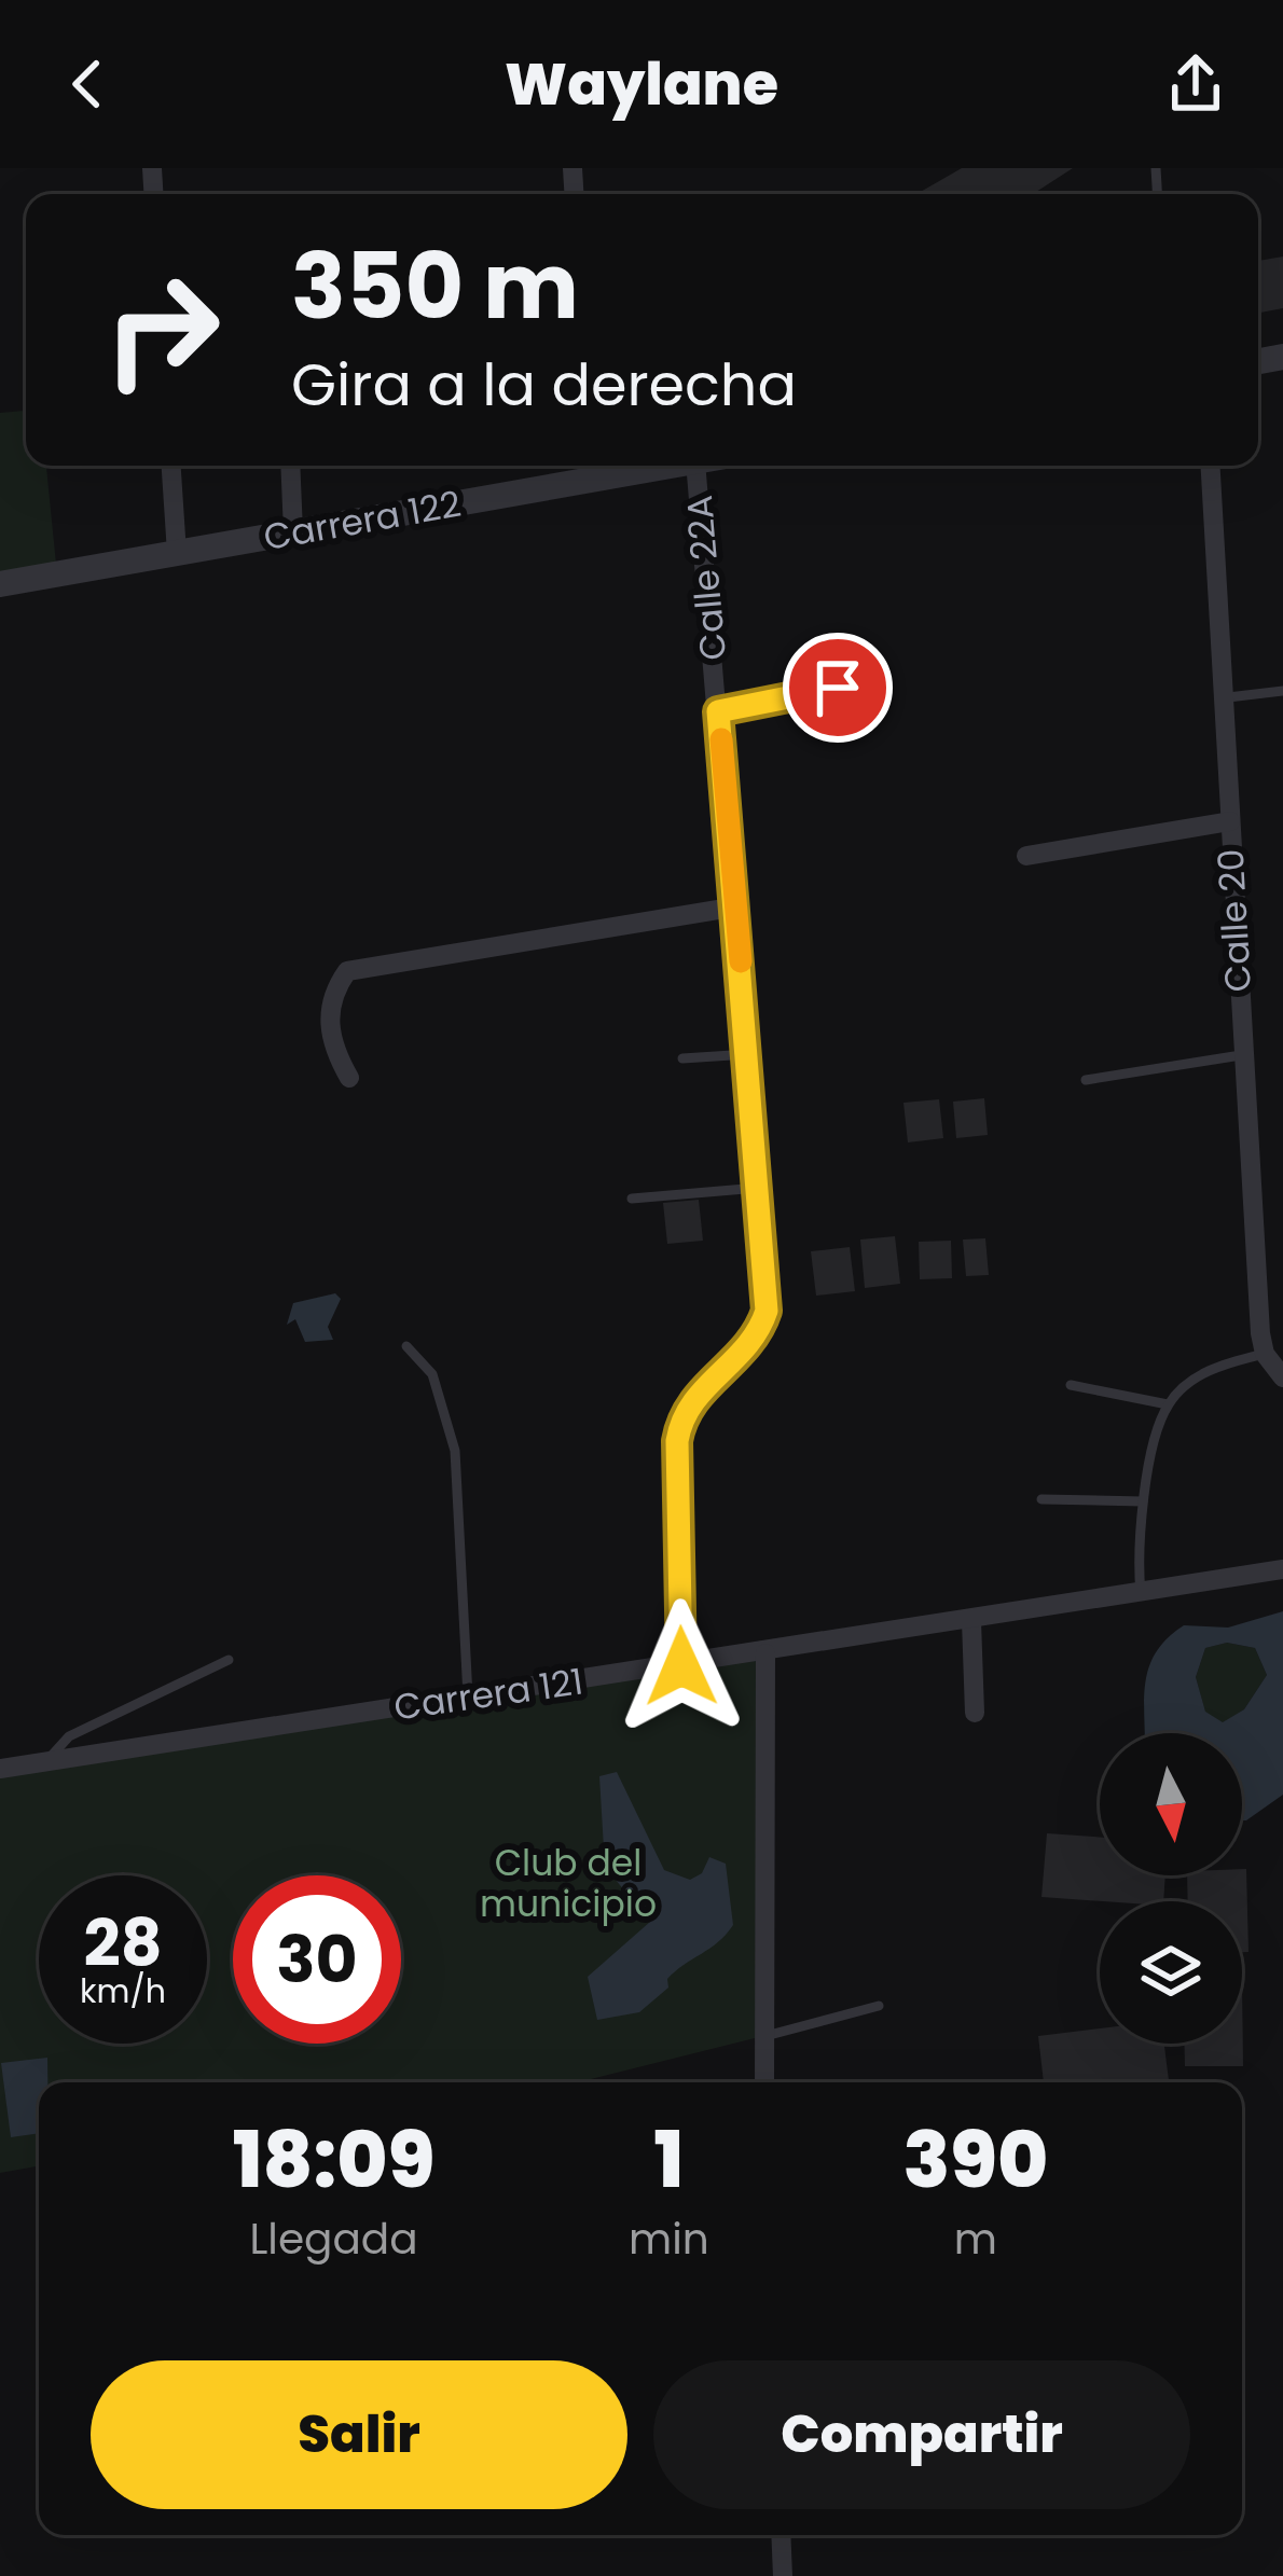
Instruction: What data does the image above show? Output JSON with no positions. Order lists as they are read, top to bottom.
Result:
{
  "streets": {
    "street": [
      "Carrera 122",
      "Calle 22A",
      "Calle 20",
      "Carrera 121"
    ]
  },
  "crossings": [
    ["Calle 22A", "Carrera 121"]
  ],
  "parks": ["Club del municipio"],
  "north": "bottom",
  "page": {
    "header": "Waylane",
    "turn": ["350 m", "Gira a la derecha"],
    "speed": "28 km/h",
    "limit": "30",
    "eta": [
      "18:09",
      "Llegada",
      "1",
      "min",
      "390",
      "m"
    ],
    "buttons": ["Salir", "Compartir"]
  }
}
